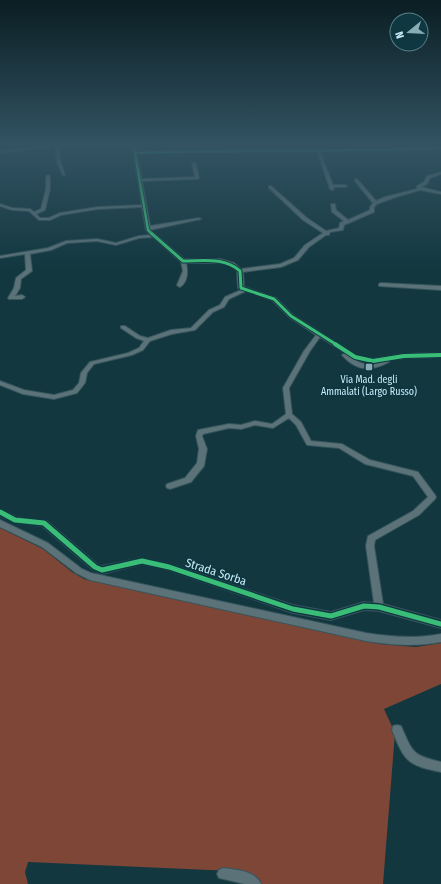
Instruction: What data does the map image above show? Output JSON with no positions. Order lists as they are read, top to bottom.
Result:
{
  "streets": {
    "street": ["Strada Sorba"]
  },
  "places": {
    "transit": ["Via Mad. degli Ammalati (Largo Russo)"]
  },
  "north": "left"
}
